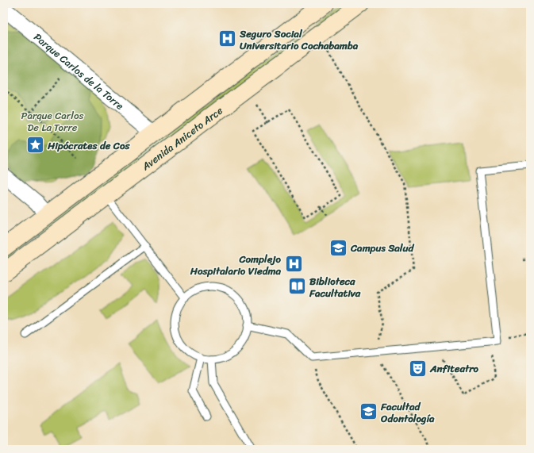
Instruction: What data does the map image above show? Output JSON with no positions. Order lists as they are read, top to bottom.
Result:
{
  "streets": {
    "main road": ["Avenida Aniceto Arce"],
    "street": ["Parque Carlos de la Torre"]
  },
  "crossings": [
    ["Parque Carlos de la Torre", "Avenida Aniceto Arce"]
  ],
  "parks": ["Parque Carlos De La Torre"],
  "places": {
    "hospital": ["Seguro Social Universitario Cochabamba", "Complejo Hospitalario Viedma"],
    "place": ["Hipócrates de Cos"],
    "school or university": ["Campus Salud", "Facultad Odontología"],
    "library": ["Biblioteca Facultativa"],
    "theatre": ["Anfiteatro"]
  }
}
